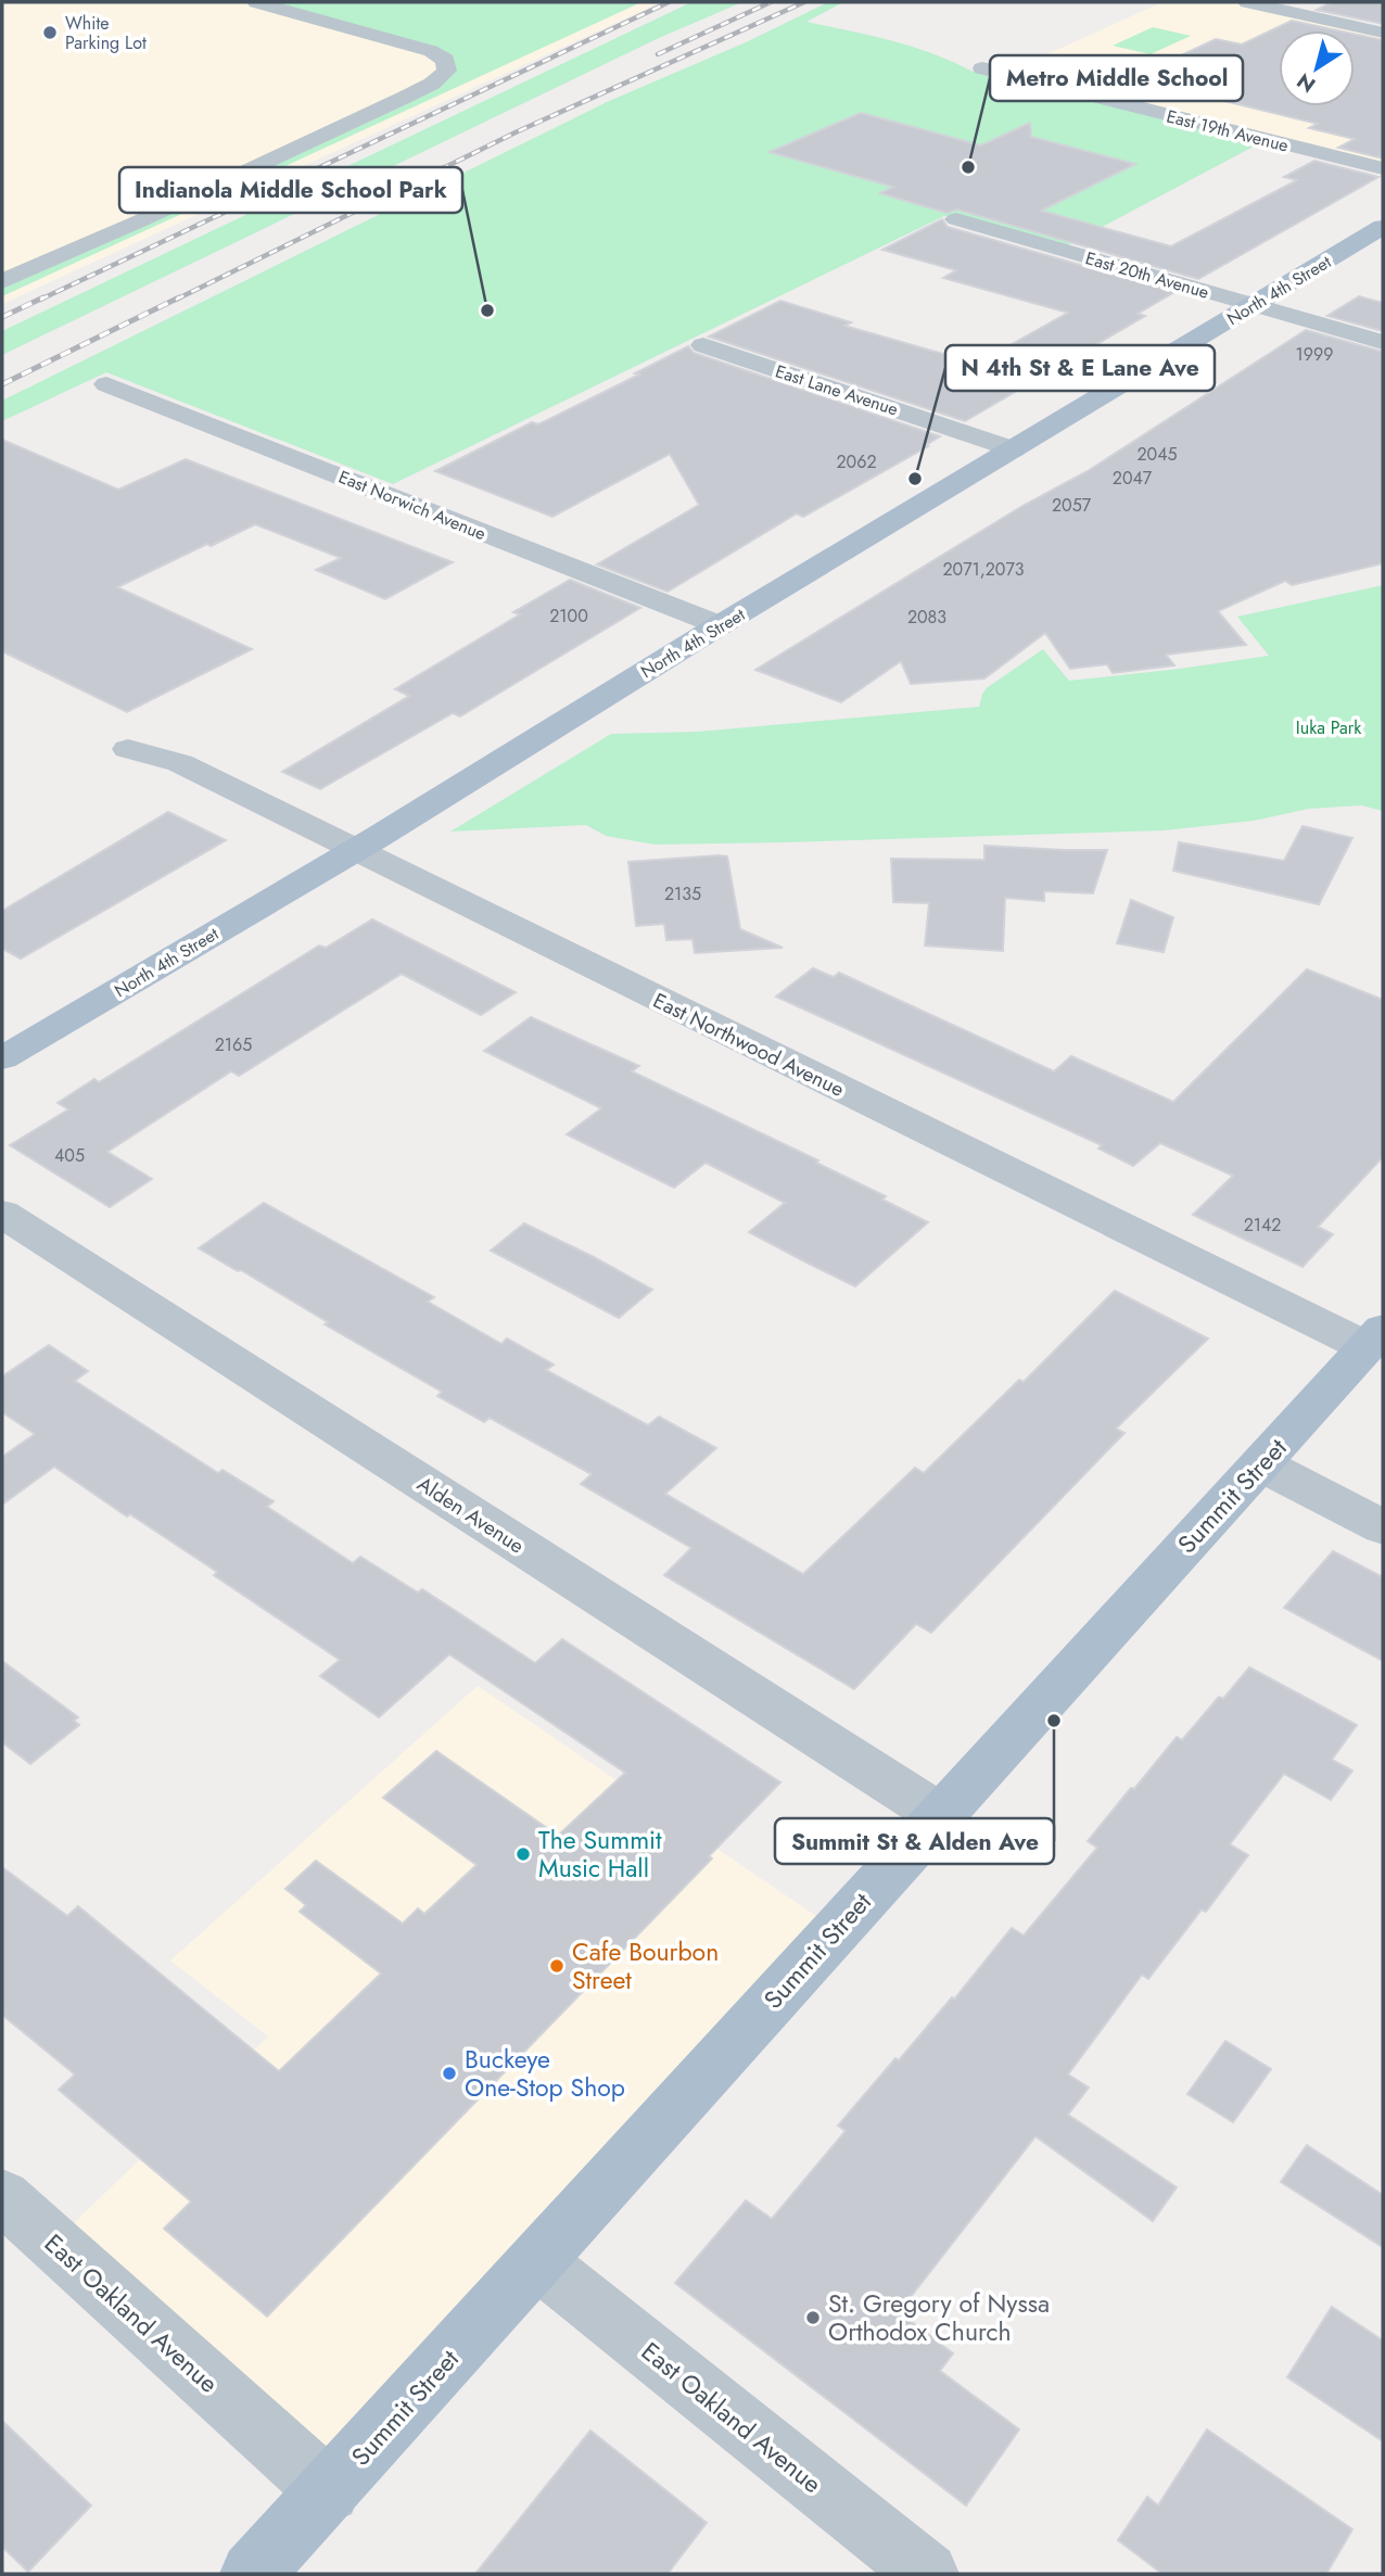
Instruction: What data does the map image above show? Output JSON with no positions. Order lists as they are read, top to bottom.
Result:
{
  "streets": {
    "main road": ["North 4th Street", "Summit Street"],
    "street": [
      "East 19th Avenue",
      "East 20th Avenue",
      "East Lane Avenue",
      "East Norwich Avenue",
      "East Northwood Avenue",
      "Alden Avenue",
      "East Oakland Avenue"
    ]
  },
  "crossings": [
    ["East 20th Avenue", "North 4th Street"],
    ["North 4th Street", "East Lane Avenue"],
    ["North 4th Street", "East Norwich Avenue"],
    ["North 4th Street", "East Northwood Avenue"],
    ["East Northwood Avenue", "Summit Street"],
    ["Summit Street", "Alden Avenue"],
    ["Summit Street", "East Oakland Avenue"]
  ],
  "parks": ["Iuka Park"],
  "places": [
    "White Parking Lot",
    "Metro Middle School",
    "Indianola Middle School Park",
    "N 4th St & E Lane Ave",
    "Summit St & Alden Ave",
    "The Summit Music Hall",
    "Cafe Bourbon Street",
    "Buckeye One-Stop Shop",
    "St. Gregory of Nyssa Orthodox Church"
  ],
  "house_numbers": [
    "1999",
    "2045",
    "2062",
    "2047",
    "2057",
    "2071,2073",
    "2100",
    "2083",
    "2135",
    "2165",
    "405",
    "2142"
  ],
  "north": "bottom left"
}
